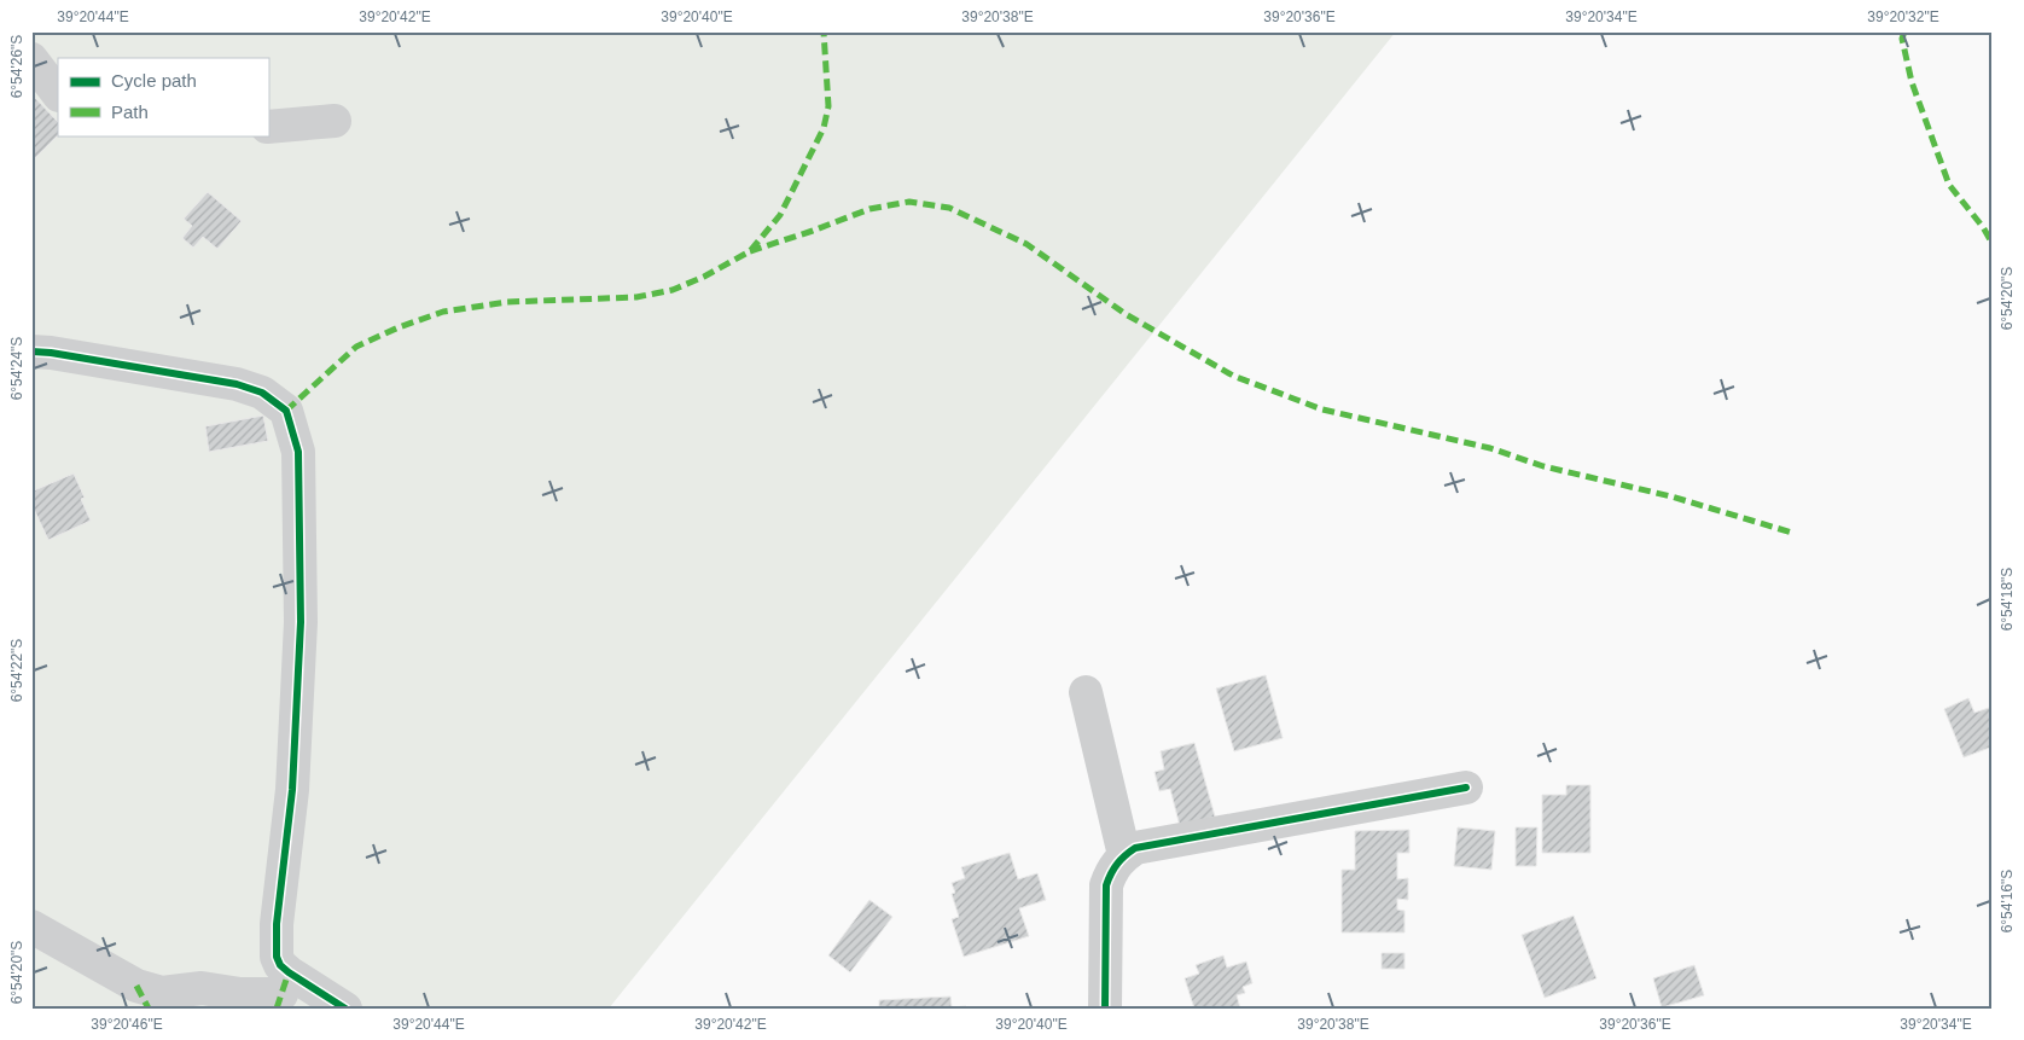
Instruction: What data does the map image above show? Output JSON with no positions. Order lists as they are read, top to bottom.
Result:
{
  "legend": ["Cycle path", "Path"],
  "coordinates": [
    "39°20'44\"E",
    "39°20'42\"E",
    "39°20'40\"E",
    "39°20'38\"E",
    "39°20'36\"E",
    "39°20'34\"E",
    "39°20'32\"E",
    "6°54'26\"S",
    "6°54'20\"S",
    "6°54'24\"S",
    "6°54'18\"S",
    "6°54'22\"S",
    "6°54'16\"S",
    "39°20'46\"E"
  ]
}
